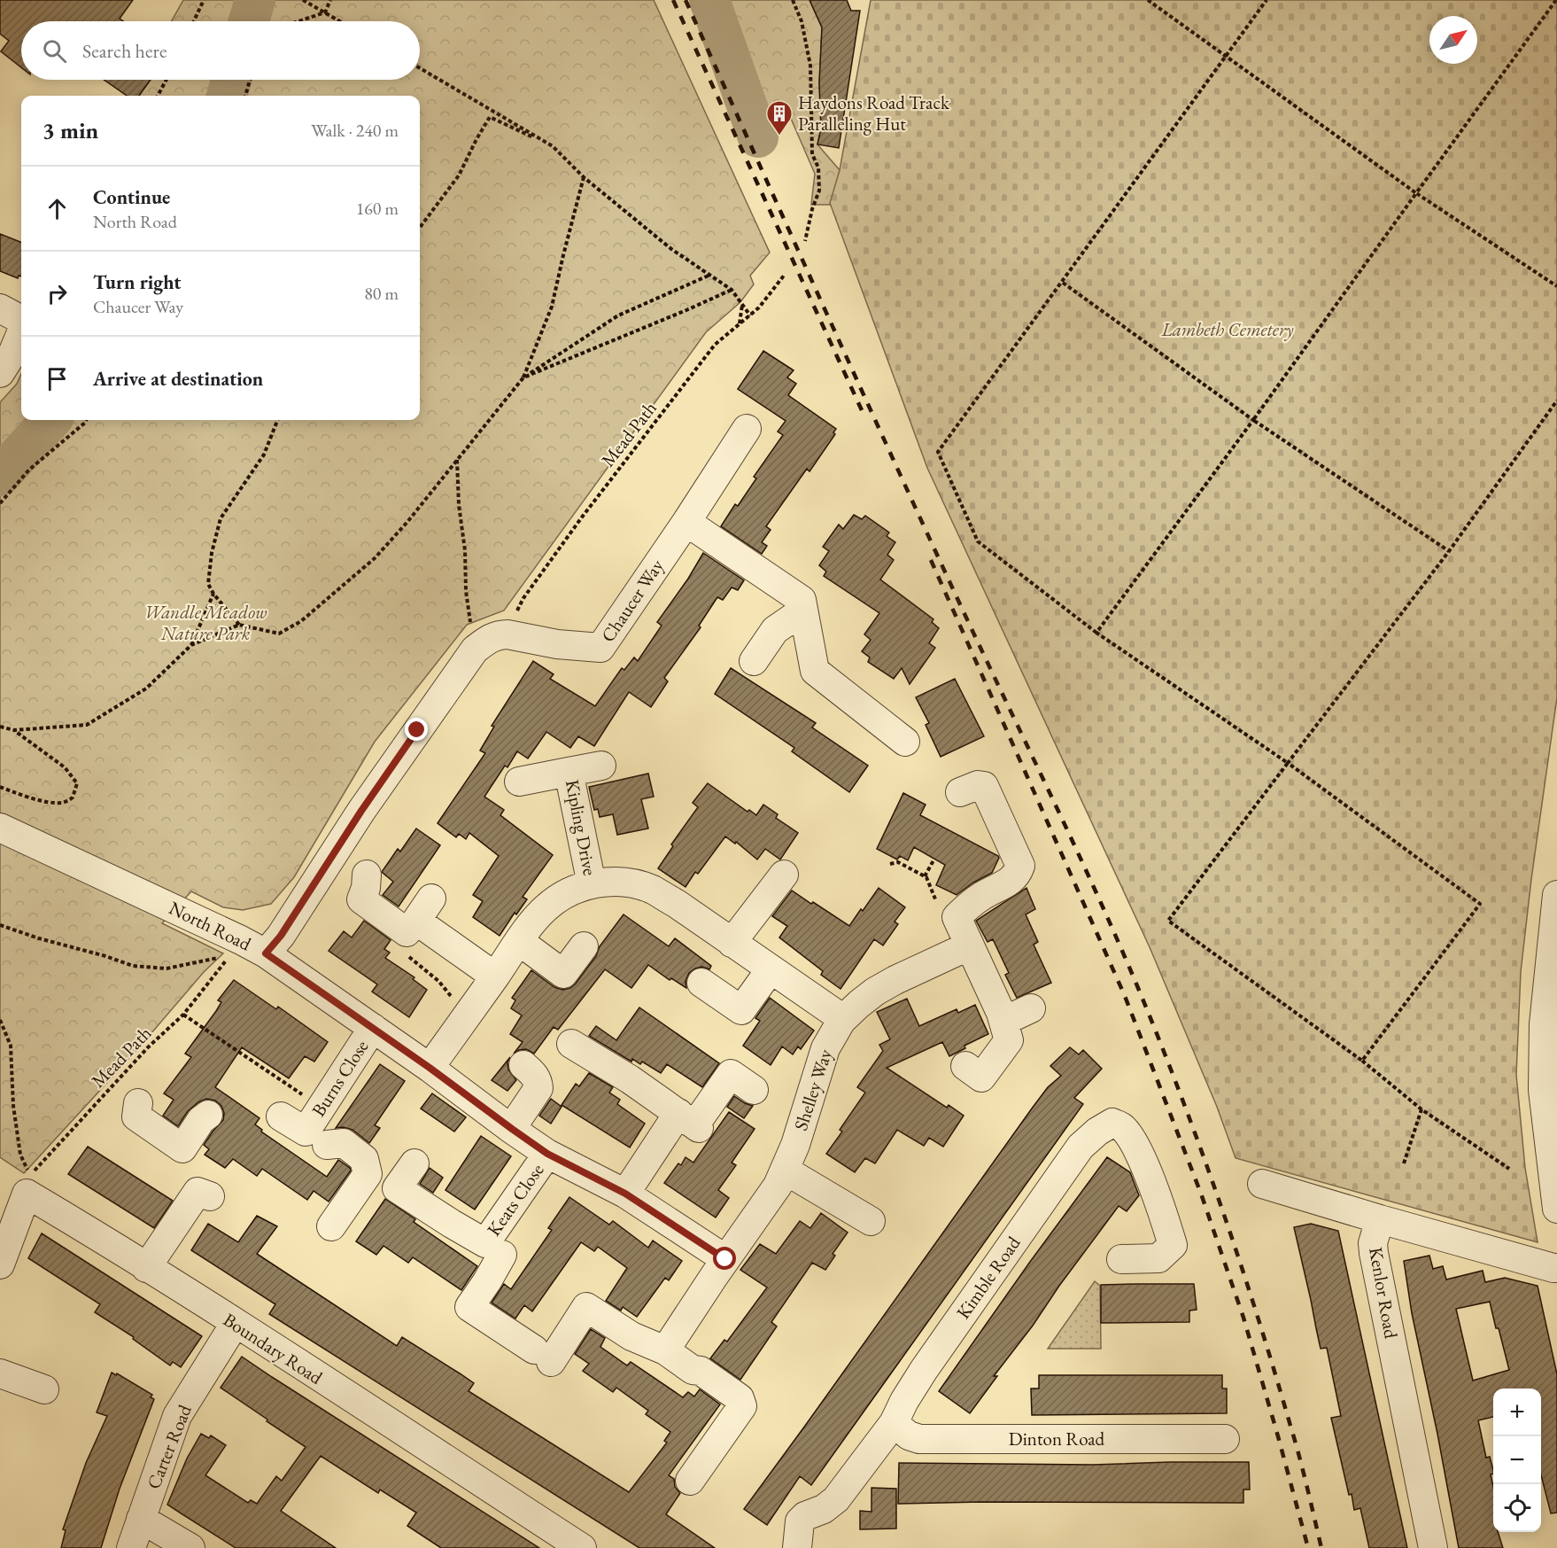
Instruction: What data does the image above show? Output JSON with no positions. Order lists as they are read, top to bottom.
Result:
{
  "streets": {
    "street": [
      "Chaucer Way",
      "Kipling Drive",
      "North Road",
      "Burns Close",
      "Shelley Way",
      "Keats Close",
      "Kimble Road",
      "Kenlor Road",
      "Boundary Road",
      "Dinton Road",
      "Carter Road"
    ],
    "path": ["Mead Path"]
  },
  "crossings": [
    ["Chaucer Way", "North Road"],
    ["Kipling Drive", "North Road"],
    ["Kipling Drive", "Shelley Way"],
    ["North Road", "Burns Close"],
    ["North Road", "Shelley Way"],
    ["North Road", "Keats Close"],
    ["Kimble Road", "Dinton Road"],
    ["Boundary Road", "Carter Road"]
  ],
  "parks": ["Lambeth Cemetery", "Wandle Meadow Nature Park"],
  "places": {
    "building": ["Haydons Road Track Paralleling Hut"]
  },
  "north": "top right",
  "page": {
    "search": "Search here",
    "heading": ["3 min", "Walk · 240 m"],
    "list": [
      ["Continue", "North Road", "160 m"],
      ["Turn right", "Chaucer Way", "80 m"],
      "Arrive at destination"
    ],
    "map_buttons": ["+", "−"]
  }
}
